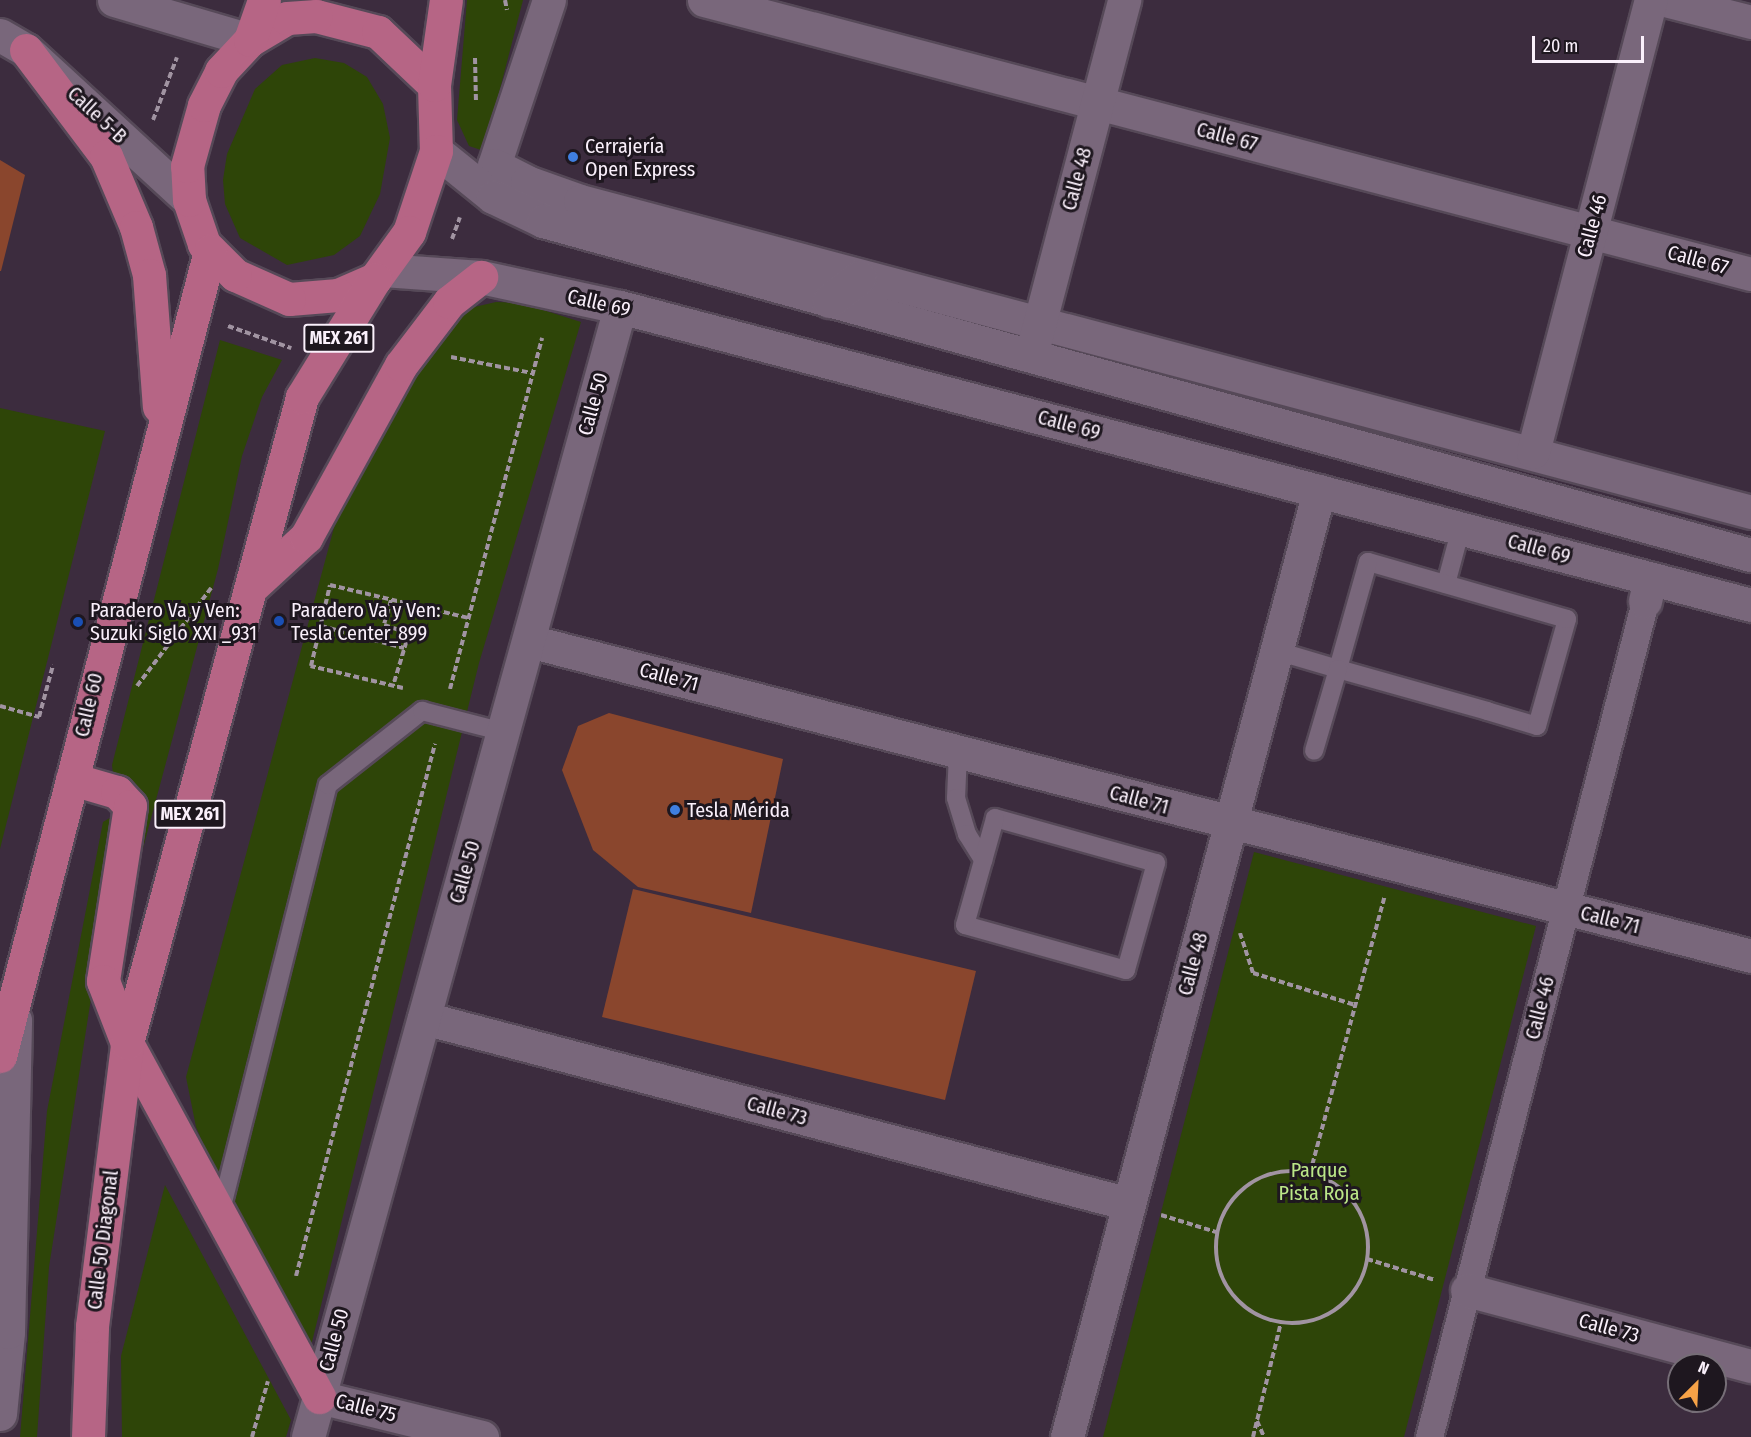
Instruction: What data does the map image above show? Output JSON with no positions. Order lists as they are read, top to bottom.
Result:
{
  "streets": {
    "main road": ["MEX 261", "Calle 60", "Calle 50 Diagonal"],
    "street": [
      "Calle 5-B",
      "Calle 67",
      "Calle 48",
      "Calle 46",
      "Calle 69",
      "Calle 50",
      "Calle 71",
      "Calle 73",
      "Calle 75"
    ]
  },
  "crossings": [
    ["Calle 67", "Calle 48"],
    ["Calle 67", "Calle 46"],
    ["Calle 48", "Calle 69"],
    ["Calle 48", "Calle 71"],
    ["Calle 48", "Calle 73"],
    ["Calle 46", "Calle 69"],
    ["Calle 46", "Calle 71"],
    ["Calle 46", "Calle 73"],
    ["Calle 69", "MEX 261"],
    ["Calle 69", "Calle 50"],
    ["MEX 261", "Calle 50 Diagonal"],
    ["Calle 50", "Calle 71"],
    ["Calle 50", "Calle 73"],
    ["Calle 50", "Calle 75"]
  ],
  "parks": ["Parque Pista Roja"],
  "places": [
    "Cerrajería Open Express",
    "Paradero Va y Ven: Tesla Center_899",
    "Paradero Va y Ven: Suzuki Siglo XXI _931",
    "Tesla Mérida"
  ],
  "scale_bar": "20 m",
  "north": "top right"
}
